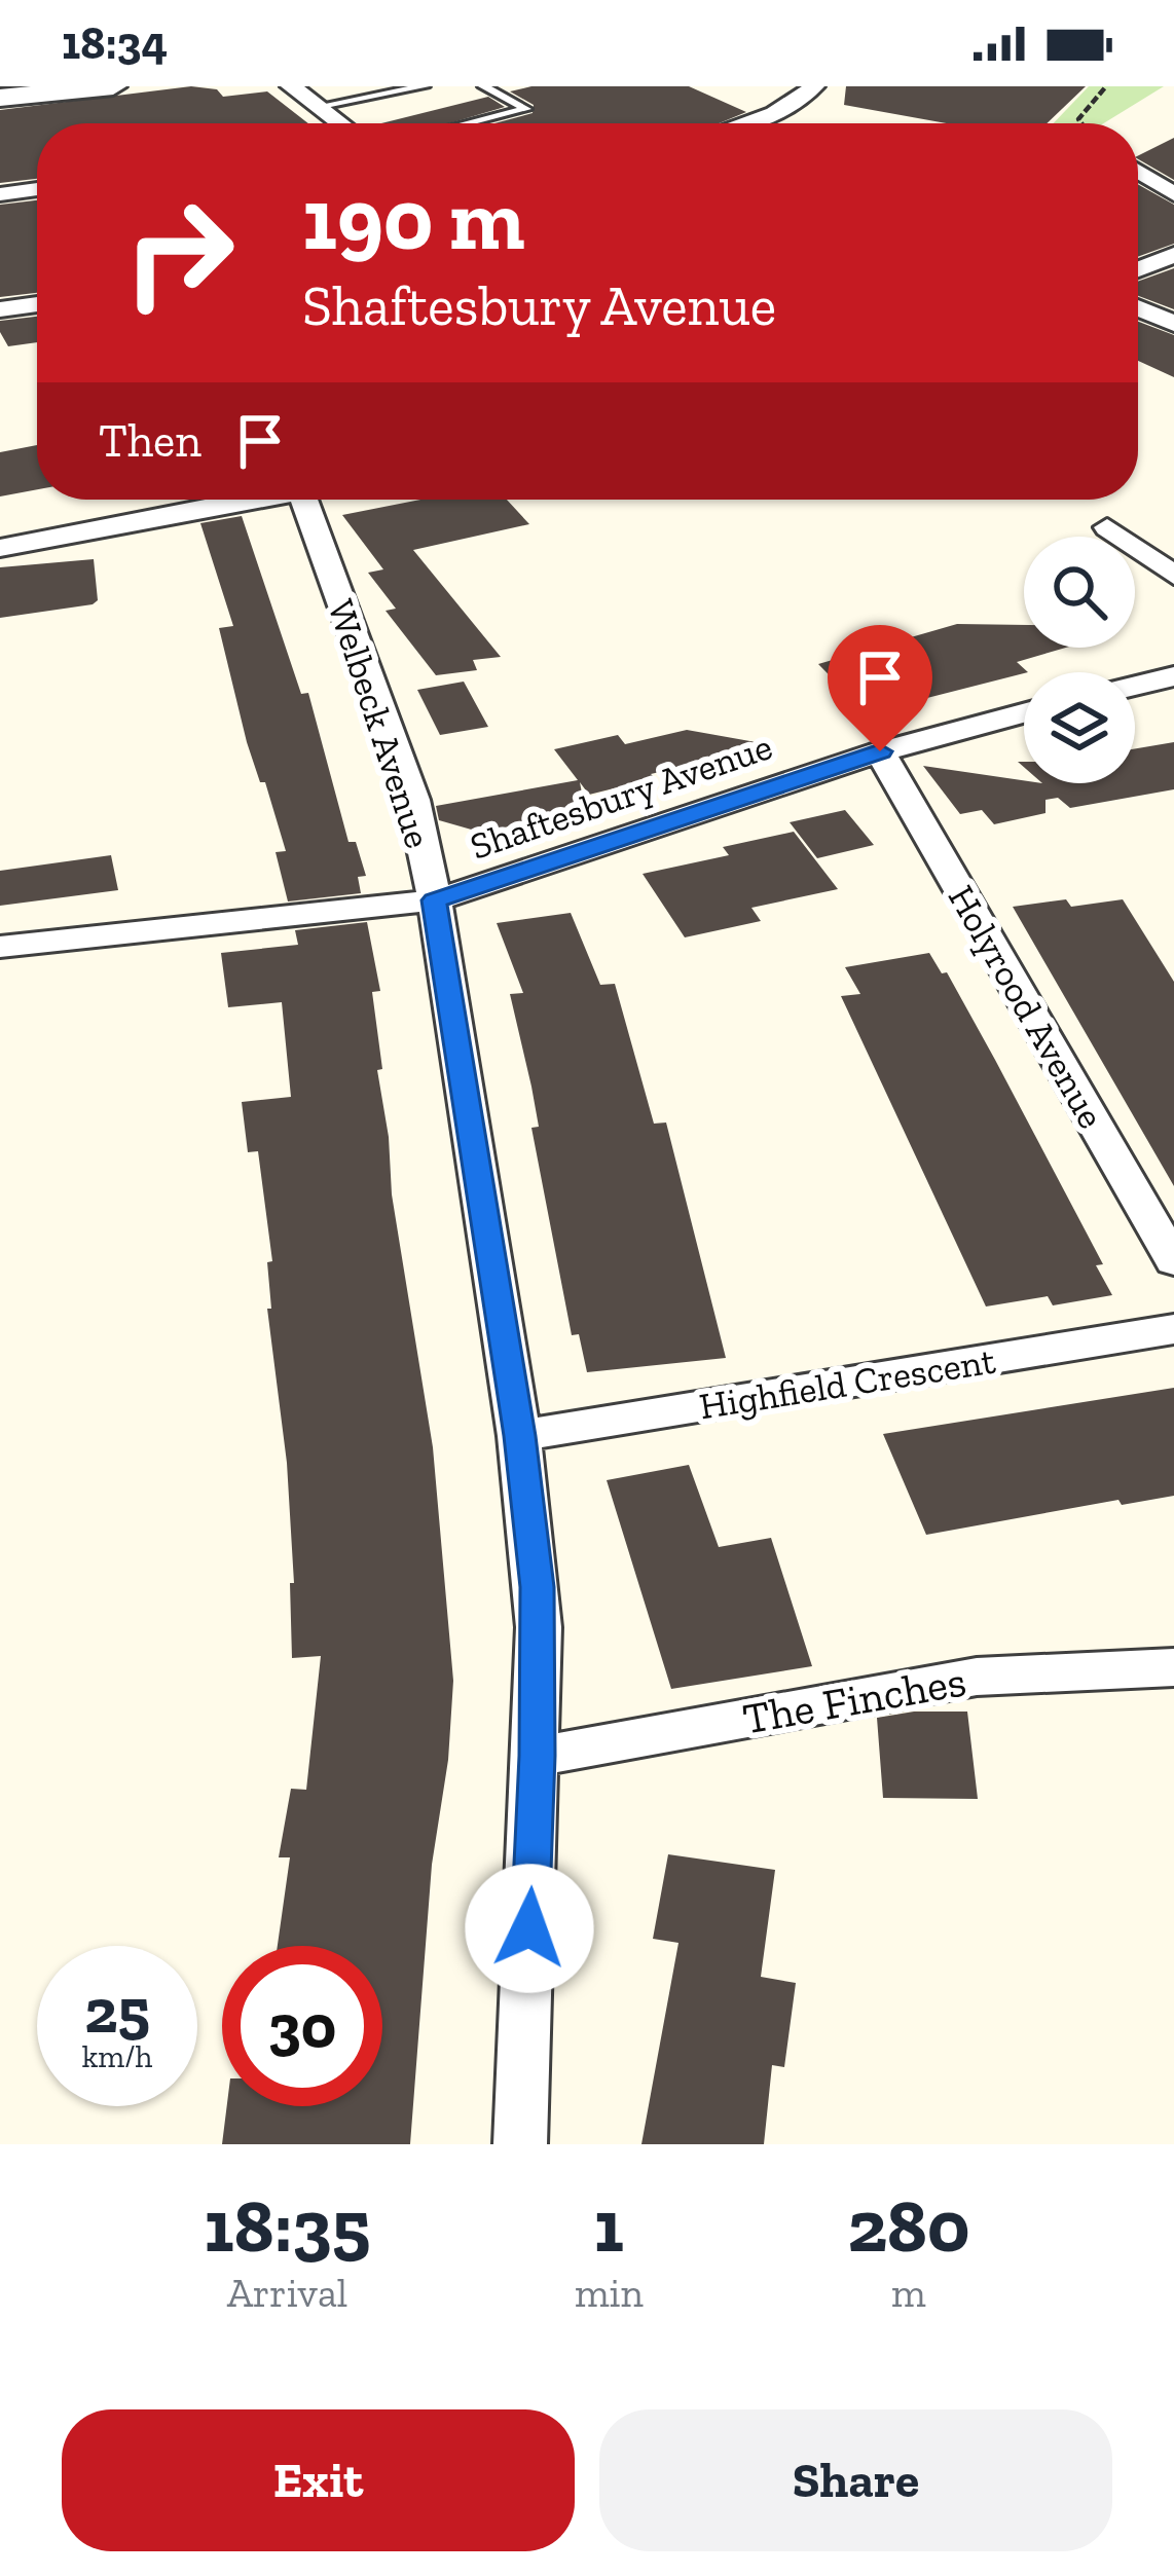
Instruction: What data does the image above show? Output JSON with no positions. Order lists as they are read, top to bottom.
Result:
{
  "streets": {
    "street": [
      "Welbeck Avenue",
      "Shaftesbury Avenue",
      "Holyrood Avenue",
      "Highfield Crescent",
      "The Finches"
    ]
  },
  "crossings": [
    ["Welbeck Avenue", "Shaftesbury Avenue"],
    ["Welbeck Avenue", "Highfield Crescent"],
    ["Welbeck Avenue", "The Finches"],
    ["Shaftesbury Avenue", "Holyrood Avenue"]
  ],
  "page": {
    "status": "18:34",
    "turn": ["190 m", "Shaftesbury Avenue"],
    "then": "Then",
    "speed": "25 km/h",
    "limit": "30",
    "eta": [
      "18:35",
      "Arrival",
      "1",
      "min",
      "280",
      "m"
    ],
    "buttons": ["Exit", "Share"]
  }
}
